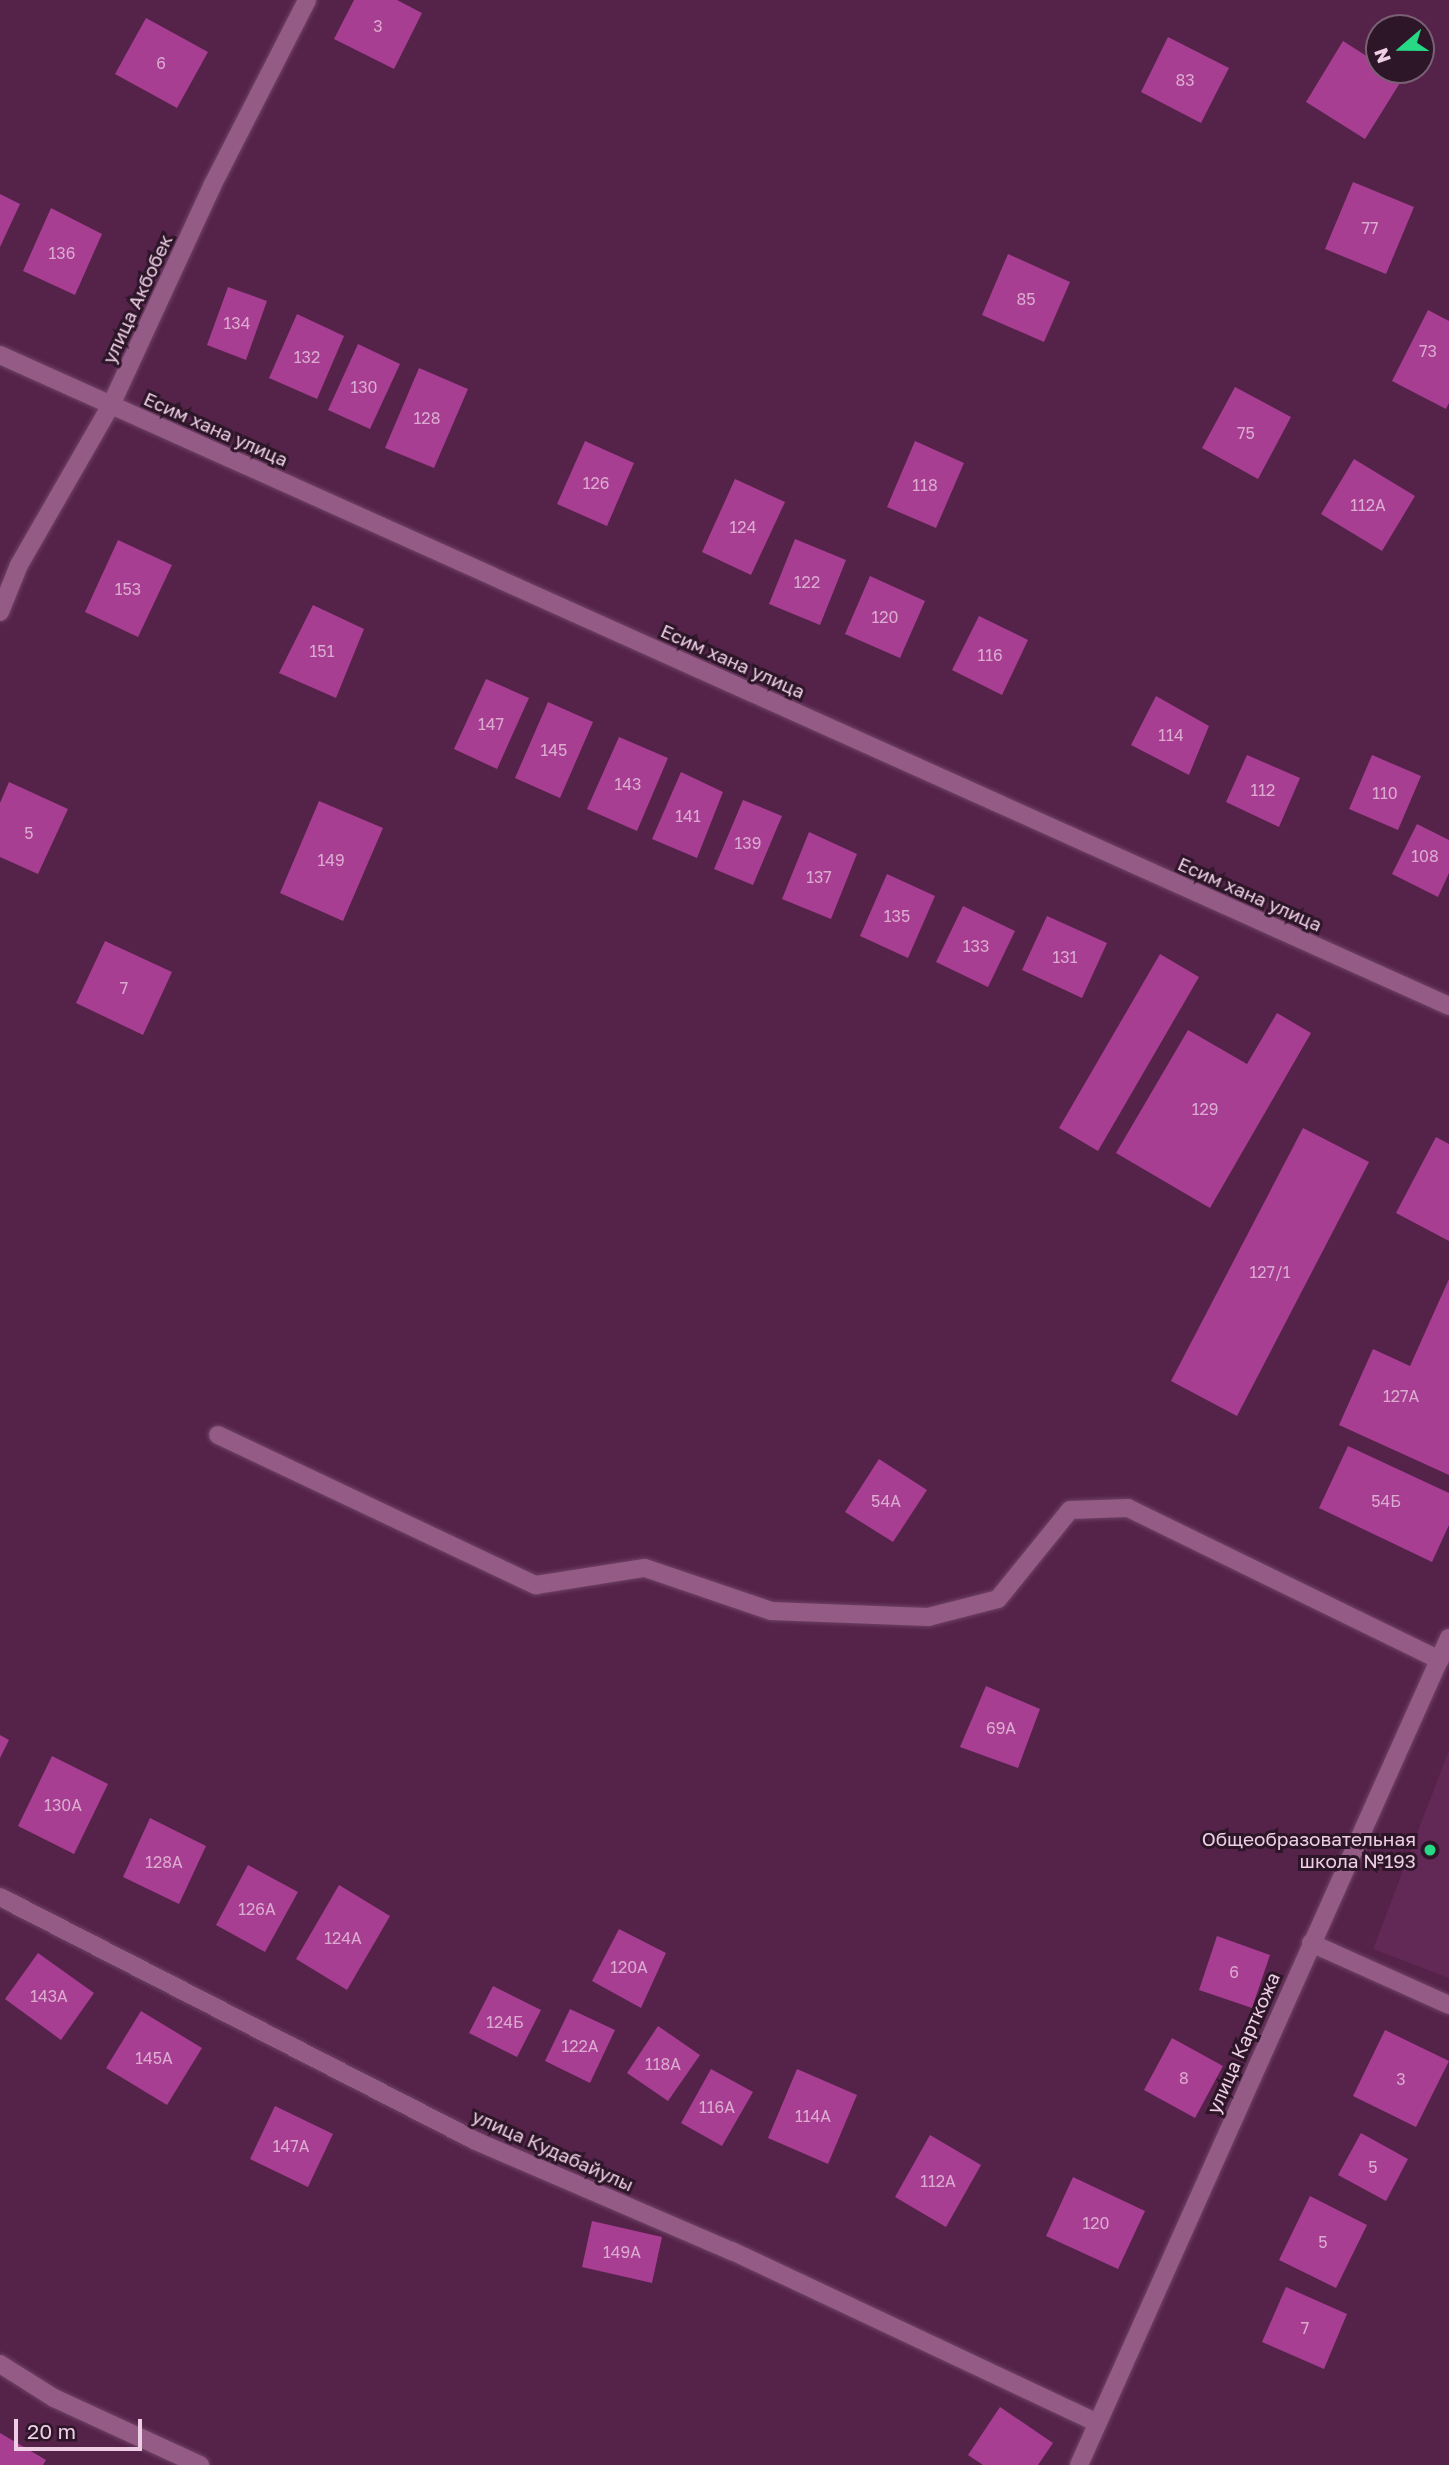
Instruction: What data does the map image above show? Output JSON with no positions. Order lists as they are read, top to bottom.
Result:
{
  "streets": {
    "street": [
      "улица Акбобек",
      "Есим хана улица",
      "улица Карткожа",
      "улица Кудабайулы"
    ]
  },
  "crossings": [
    ["улица Акбобек", "Есим хана улица"],
    ["улица Карткожа", "улица Кудабайулы"]
  ],
  "places": ["Общеобразовательная школа №193"],
  "house_numbers": [
    "3",
    "6",
    "83",
    "77",
    "136",
    "85",
    "134",
    "73",
    "132",
    "130",
    "128",
    "75",
    "126",
    "118",
    "112А",
    "124",
    "122",
    "153",
    "120",
    "151",
    "116",
    "147",
    "114",
    "145",
    "143",
    "112",
    "110",
    "141",
    "5",
    "139",
    "108",
    "149",
    "137",
    "135",
    "133",
    "131",
    "7",
    "129",
    "127/1",
    "127А",
    "54А",
    "54Б",
    "69А",
    "130А",
    "128А",
    "126А",
    "124А",
    "120А",
    "6",
    "143А",
    "124Б",
    "122А",
    "145А",
    "118А",
    "8",
    "3",
    "116А",
    "114А",
    "147А",
    "5",
    "112А",
    "120",
    "5",
    "149А",
    "7"
  ],
  "scale_bar": "20 m",
  "north": "left"
}
